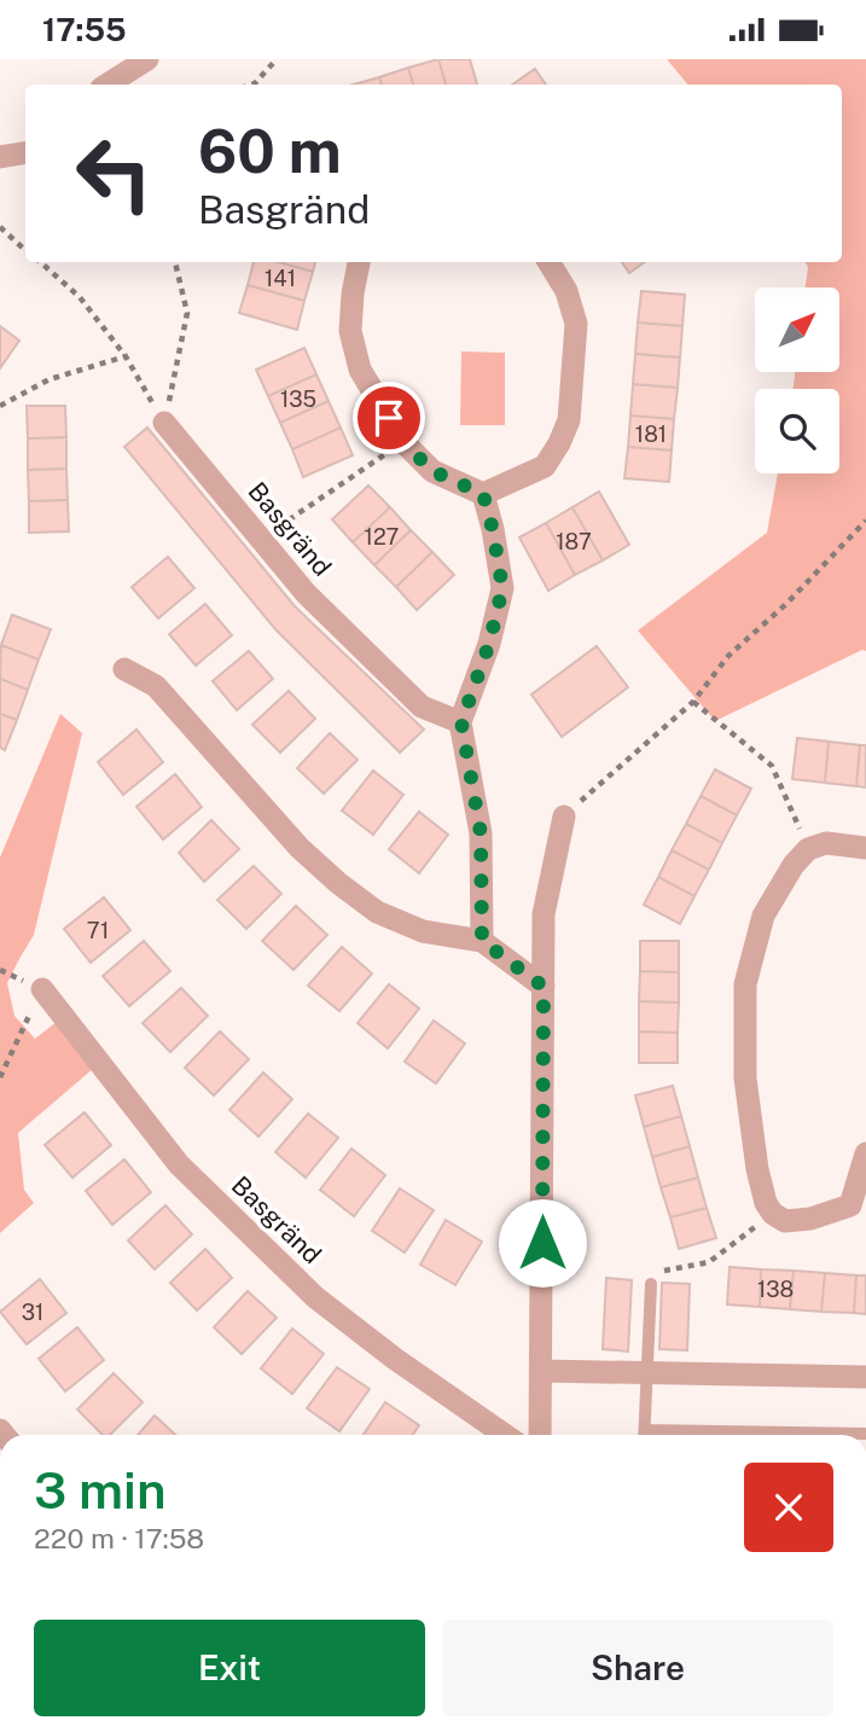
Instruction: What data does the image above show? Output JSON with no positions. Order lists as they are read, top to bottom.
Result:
{
  "streets": {
    "street": ["Basgränd"]
  },
  "house_numbers": [
    "141",
    "135",
    "181",
    "127",
    "187",
    "71",
    "138",
    "31"
  ],
  "north": "top right",
  "page": {
    "status": "17:55",
    "turn": ["60 m", "Basgränd"],
    "heading": ["3 min", "220 m · 17:58"],
    "buttons": ["Exit", "Share"]
  }
}
